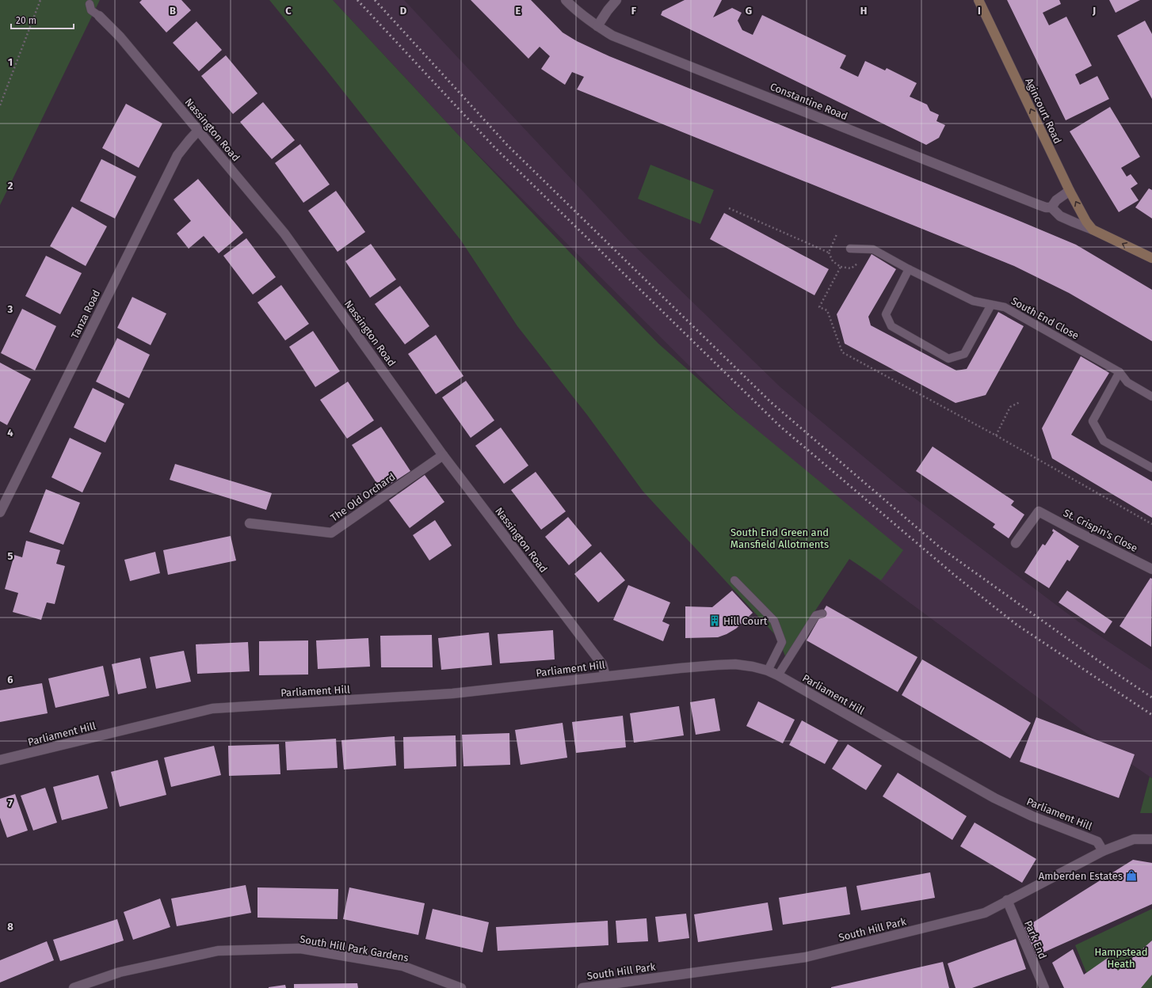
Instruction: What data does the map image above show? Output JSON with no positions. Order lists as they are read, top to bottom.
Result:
{
  "streets": {
    "main road": ["Constantine Road", "Agincourt Road"],
    "street": [
      "Nassington Road",
      "Tanza Road",
      "The Old Orchard",
      "St. Crispin's Close",
      "Parliament Hill",
      "South Hill Park",
      "Park End",
      "South Hill Park Gardens"
    ],
    "lane": ["South End Close"]
  },
  "crossings": [
    ["Constantine Road", "Agincourt Road"],
    ["Nassington Road", "Tanza Road"],
    ["Nassington Road", "The Old Orchard"],
    ["Nassington Road", "Parliament Hill"],
    ["Parliament Hill", "South Hill Park"],
    ["South Hill Park", "Park End"]
  ],
  "one_way": ["Agincourt Road"],
  "parks": ["South End Green and Mansfield Allotments", "Hampstead Heath"],
  "places": {
    "building": ["Hill Court"],
    "shop": ["Amberden Estates"]
  },
  "scale_bar": "20 m",
  "grid": {
    "columns": [
      "B",
      "C",
      "D",
      "E",
      "F",
      "G",
      "H",
      "I",
      "J"
    ],
    "rows": [
      "1",
      "2",
      "3",
      "4",
      "5",
      "6",
      "7",
      "8"
    ]
  }
}
